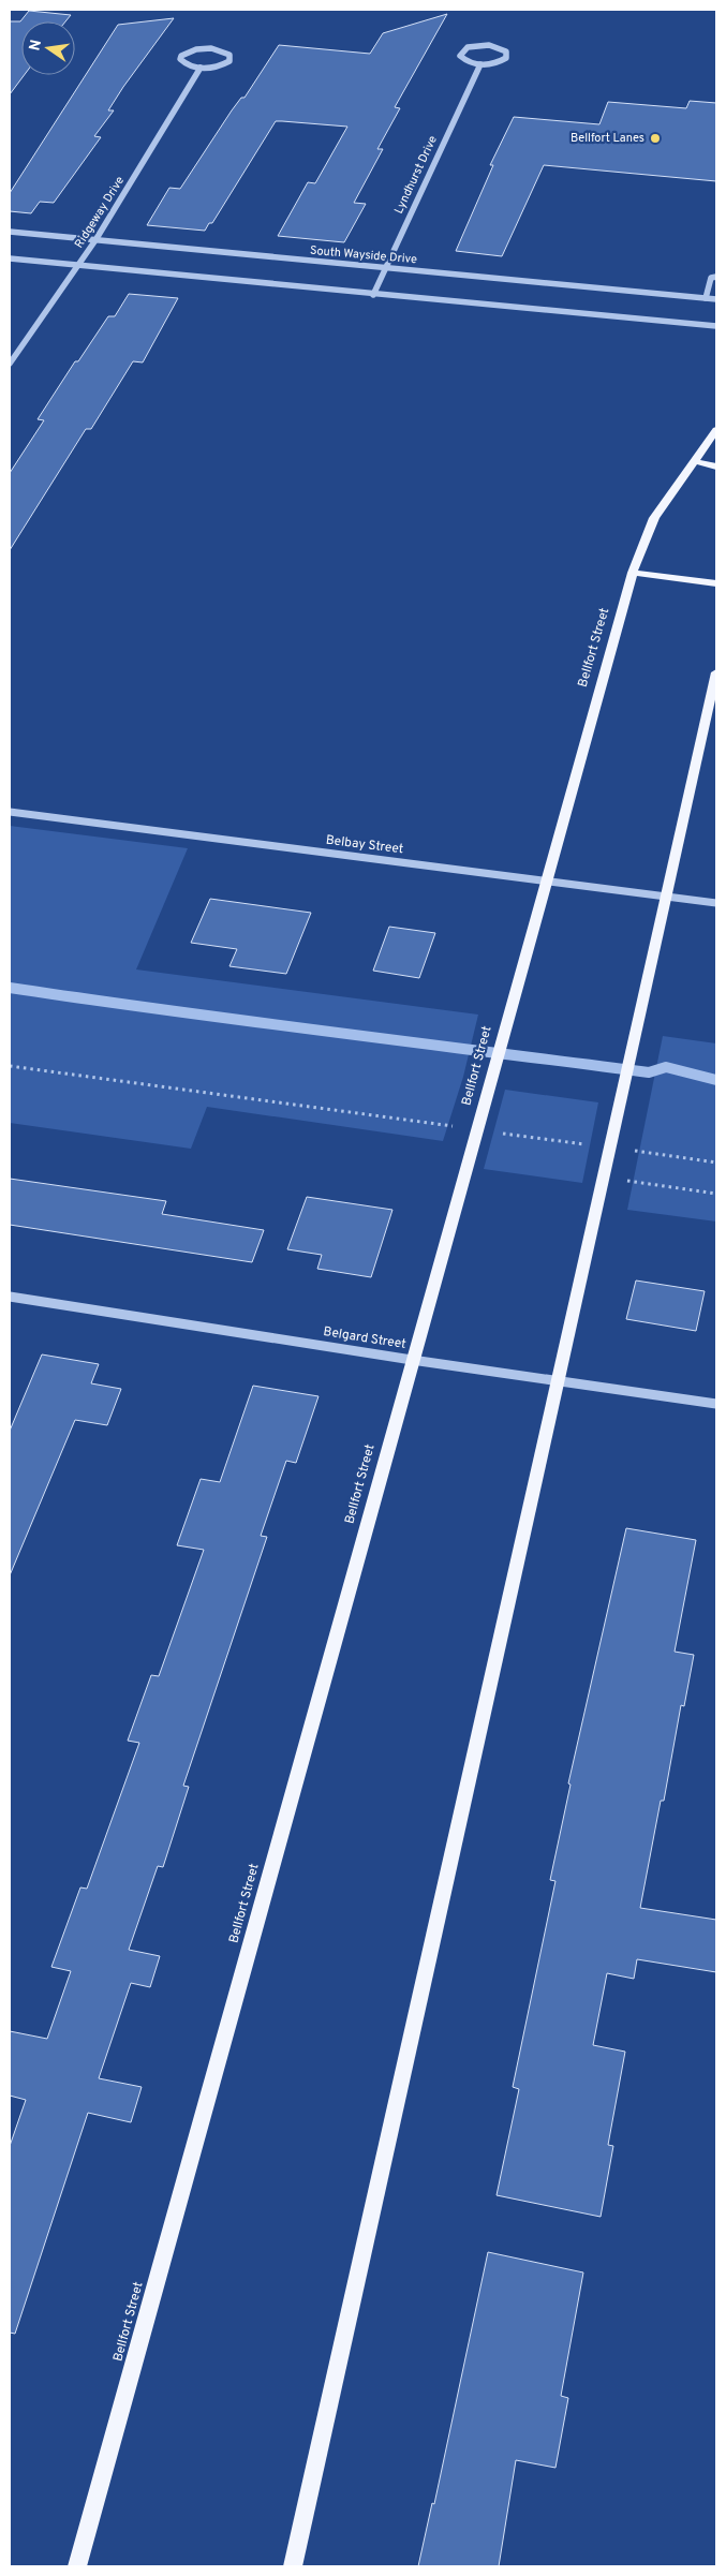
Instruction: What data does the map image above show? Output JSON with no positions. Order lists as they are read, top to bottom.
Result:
{
  "streets": {
    "main road": ["Bellfort Street"],
    "street": [
      "Lyndhurst Drive",
      "Ridgeway Drive",
      "South Wayside Drive",
      "Belbay Street",
      "Belgard Street"
    ]
  },
  "crossings": [
    ["Lyndhurst Drive", "South Wayside Drive"],
    ["Ridgeway Drive", "South Wayside Drive"],
    ["Bellfort Street", "Belbay Street"],
    ["Bellfort Street", "Belgard Street"]
  ],
  "places": ["Bellfort Lanes"],
  "north": "left"
}
